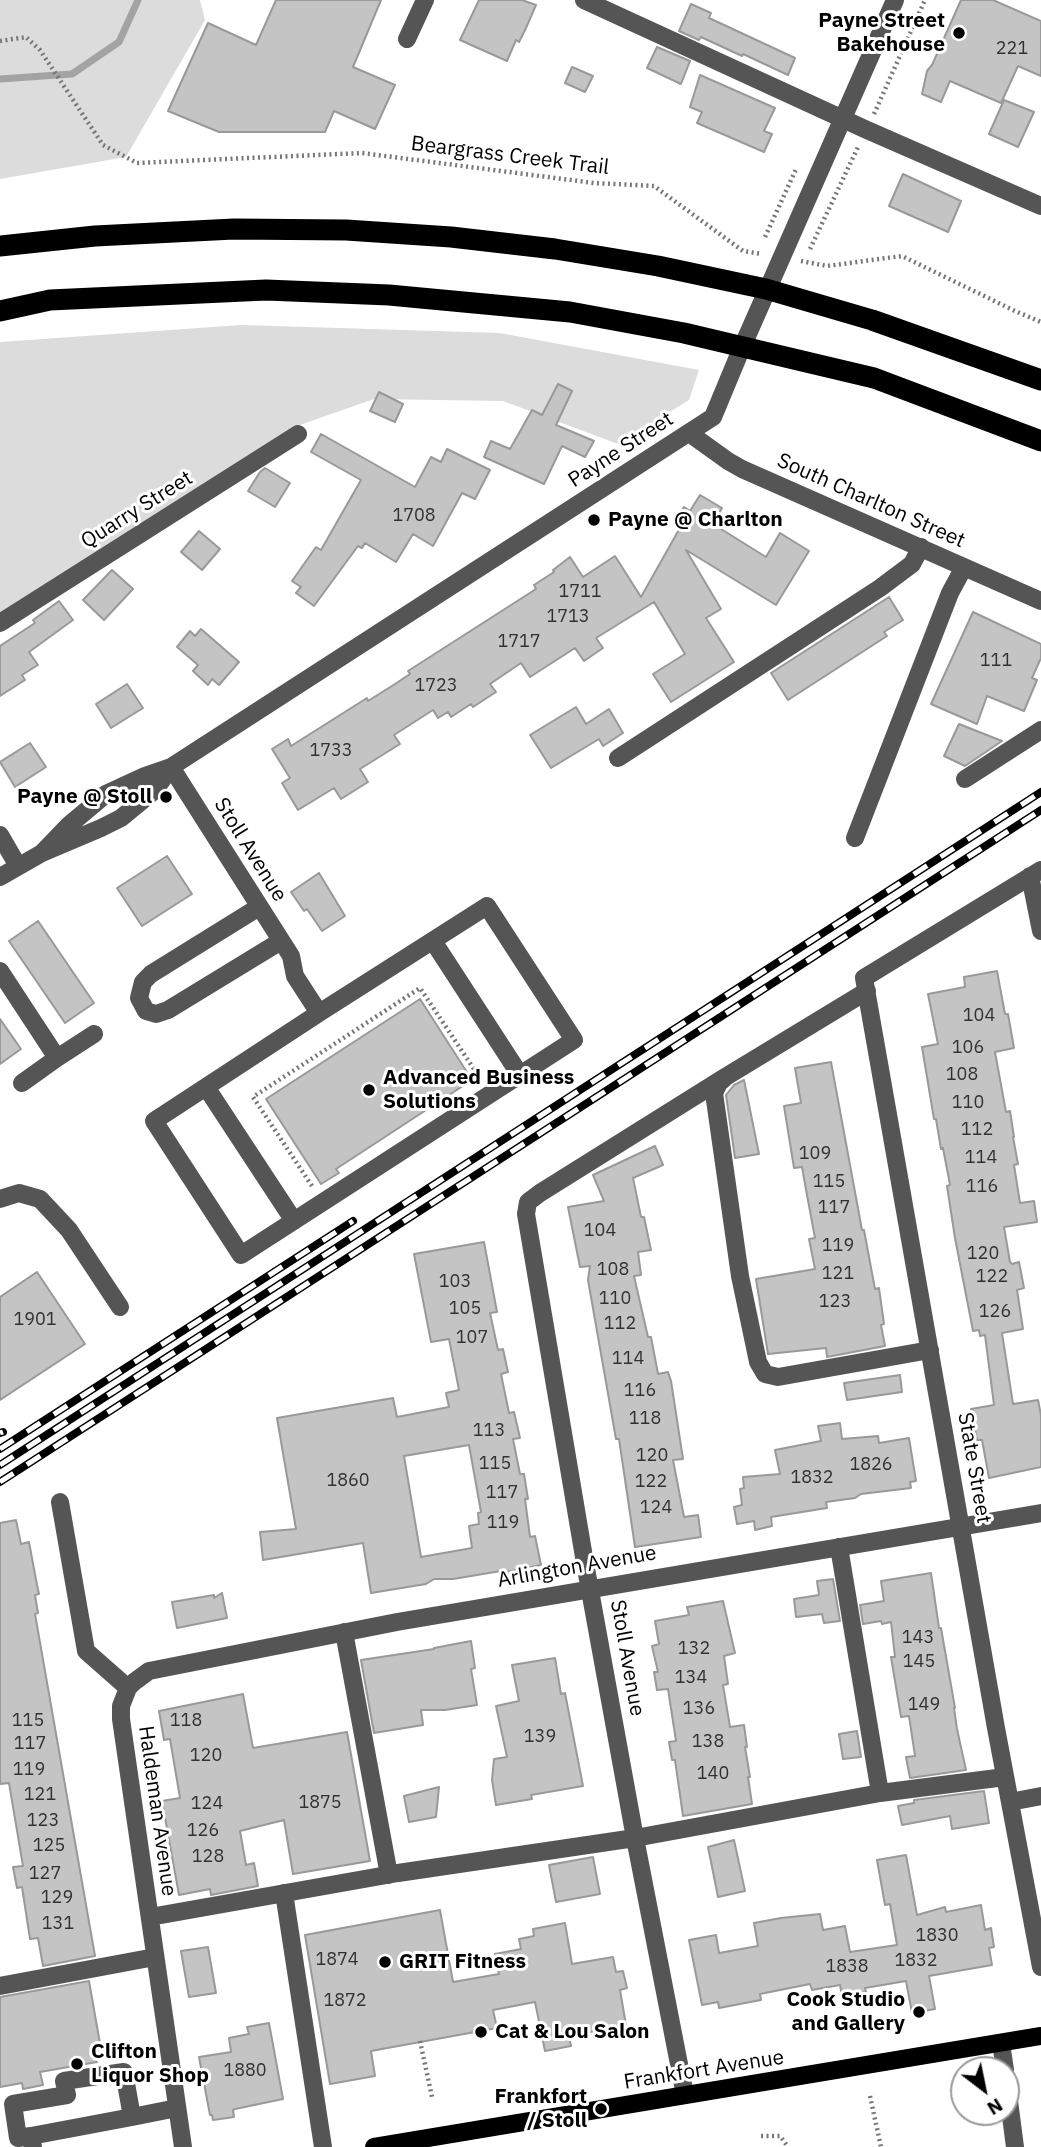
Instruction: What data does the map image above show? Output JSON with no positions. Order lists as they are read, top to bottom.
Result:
{
  "streets": {
    "main road": ["Frankfort Avenue"],
    "street": [
      "Payne Street",
      "South Charlton Street",
      "Quarry Street",
      "Stoll Avenue",
      "State Street",
      "Arlington Avenue",
      "Haldeman Avenue"
    ],
    "path": ["Beargrass Creek Trail"]
  },
  "crossings": [
    ["Payne Street", "South Charlton Street"],
    ["Payne Street", "Stoll Avenue"],
    ["Stoll Avenue", "Arlington Avenue"],
    ["Stoll Avenue", "Frankfort Avenue"],
    ["State Street", "Arlington Avenue"],
    ["Arlington Avenue", "Haldeman Avenue"]
  ],
  "places": [
    "Payne Street Bakehouse",
    "Payne @ Charlton",
    "Payne @ Stoll",
    "Advanced Business Solutions",
    "GRIT Fitness",
    "Cook Studio and Gallery",
    "Cat & Lou Salon",
    "Clifton Liquor Shop",
    "Frankfort / Stoll"
  ],
  "house_numbers": [
    "221",
    "1708",
    "1711",
    "1713",
    "1717",
    "111",
    "1723",
    "1733",
    "104",
    "106",
    "108",
    "110",
    "112",
    "109",
    "114",
    "115",
    "116",
    "117",
    "104",
    "119",
    "120",
    "108",
    "121",
    "122",
    "103",
    "110",
    "123",
    "105",
    "126",
    "1901",
    "112",
    "107",
    "114",
    "116",
    "118",
    "113",
    "120",
    "115",
    "1826",
    "1832",
    "1860",
    "122",
    "117",
    "124",
    "119",
    "143",
    "132",
    "145",
    "134",
    "149",
    "136",
    "115",
    "118",
    "139",
    "138",
    "117",
    "120",
    "119",
    "140",
    "121",
    "1875",
    "124",
    "123",
    "126",
    "125",
    "128",
    "127",
    "129",
    "131",
    "1830",
    "1874",
    "1832",
    "1838",
    "1872",
    "1880"
  ],
  "north": "bottom right"
}
